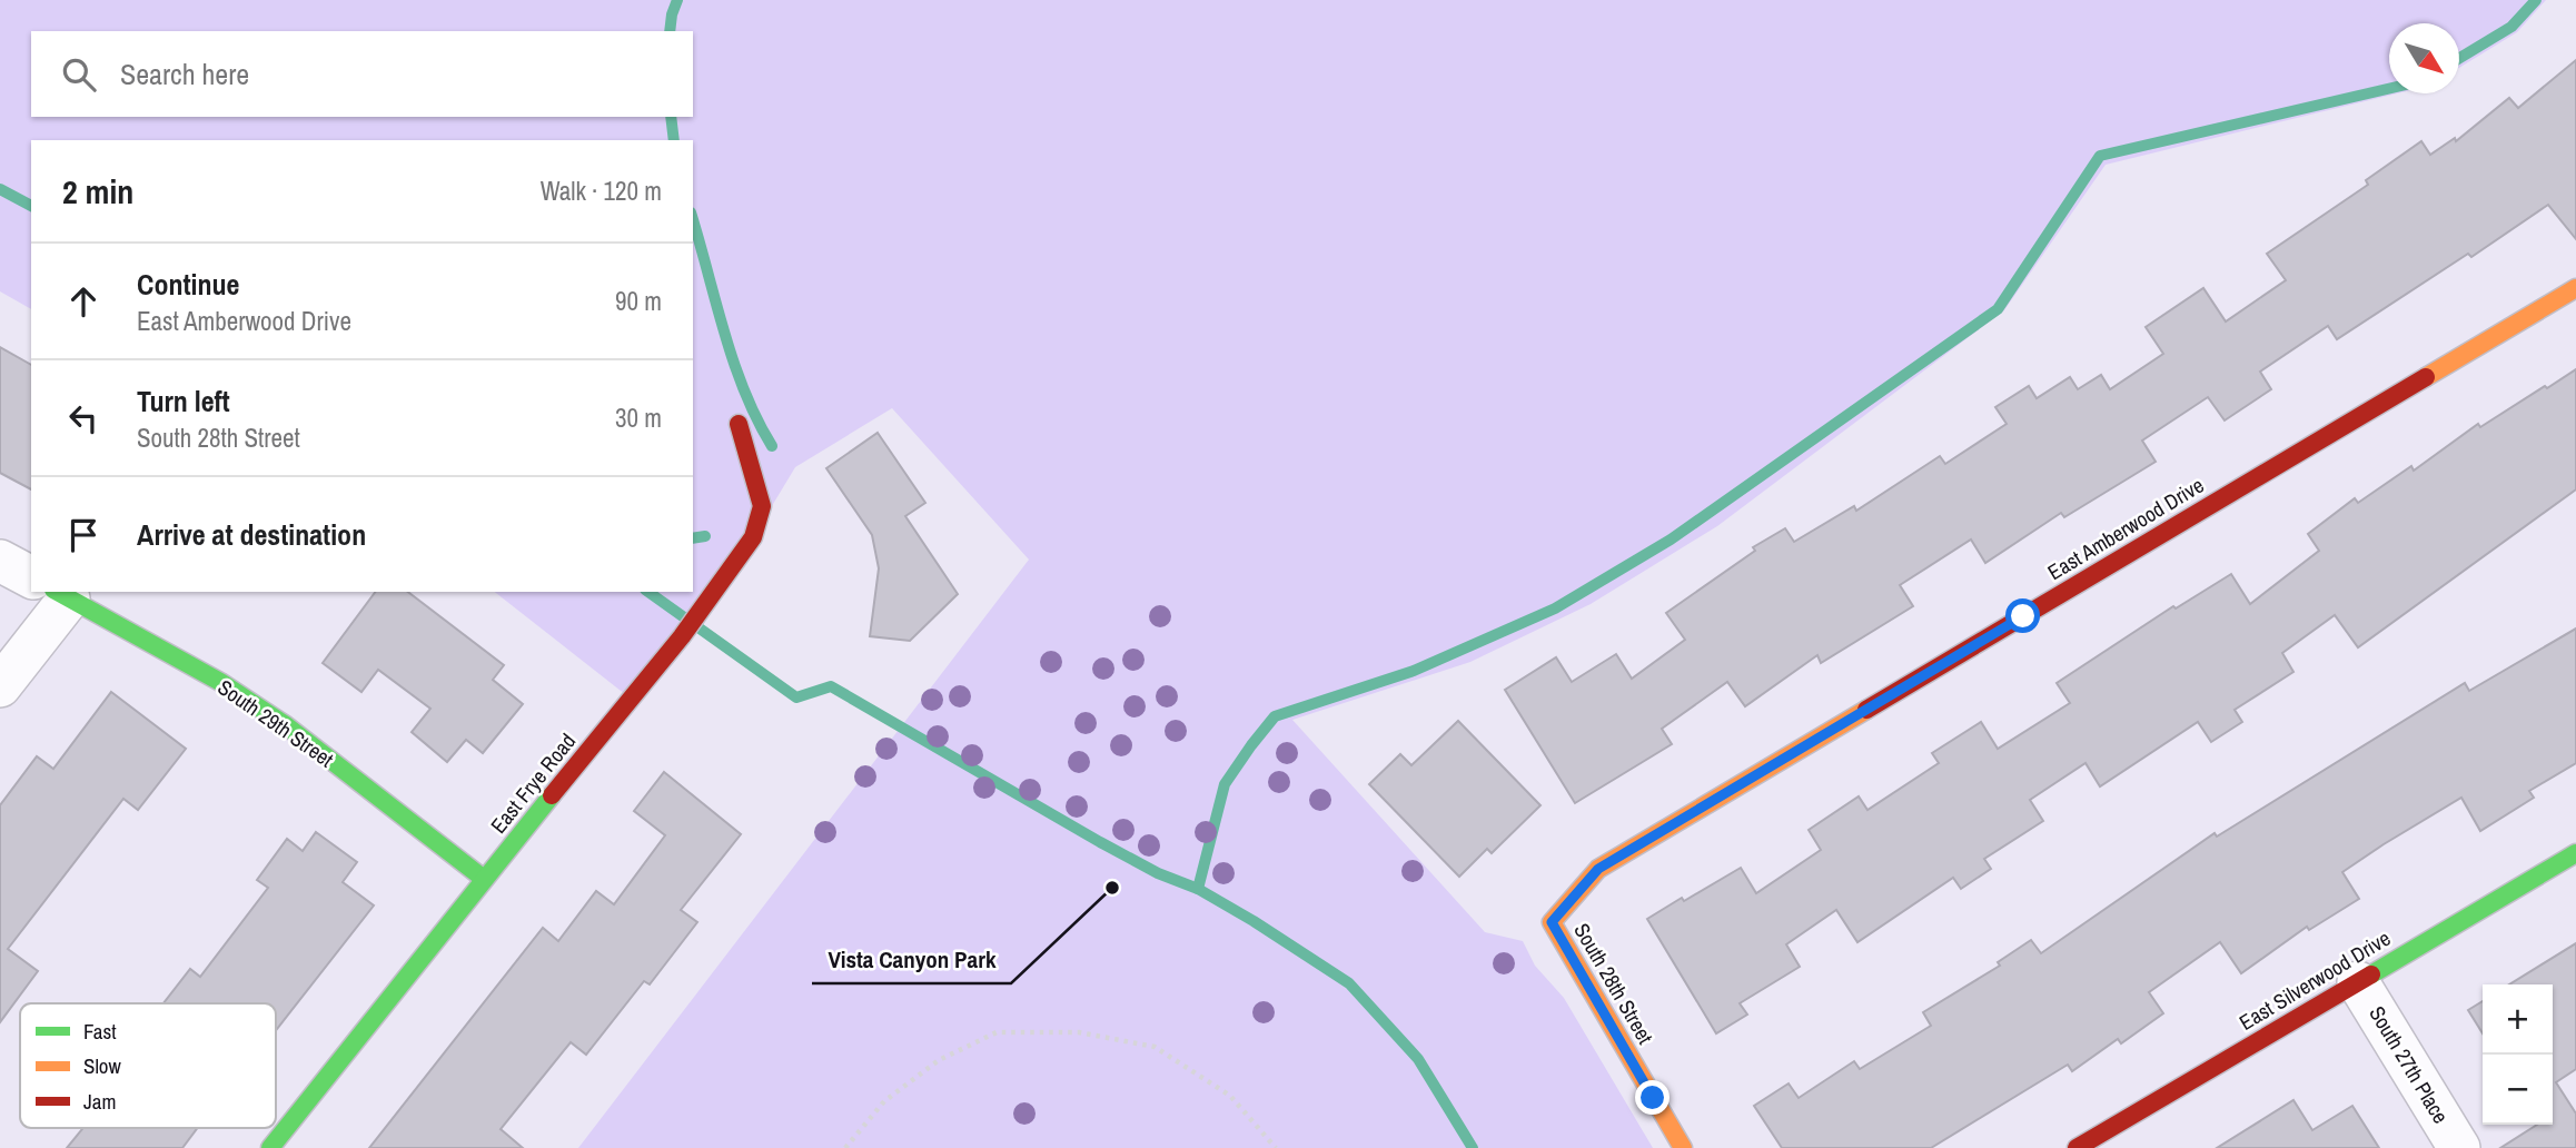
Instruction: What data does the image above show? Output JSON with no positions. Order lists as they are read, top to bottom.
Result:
{
  "streets": {
    "street": [
      "East Amberwood Drive",
      "South 29th Street",
      "East Frye Road",
      "East Silverwood Drive",
      "South 28th Street",
      "South 27th Place"
    ]
  },
  "crossings": [
    ["East Amberwood Drive", "South 28th Street"],
    ["South 29th Street", "East Frye Road"],
    ["East Silverwood Drive", "South 27th Place"]
  ],
  "places": ["Vista Canyon Park"],
  "legend": ["Fast", "Slow", "Jam"],
  "north": "bottom right",
  "page": {
    "search": "Search here",
    "heading": ["2 min", "Walk · 120 m"],
    "list": [
      ["Continue", "East Amberwood Drive", "90 m"],
      ["Turn left", "South 28th Street", "30 m"],
      "Arrive at destination"
    ],
    "map_buttons": ["+", "−"]
  }
}
